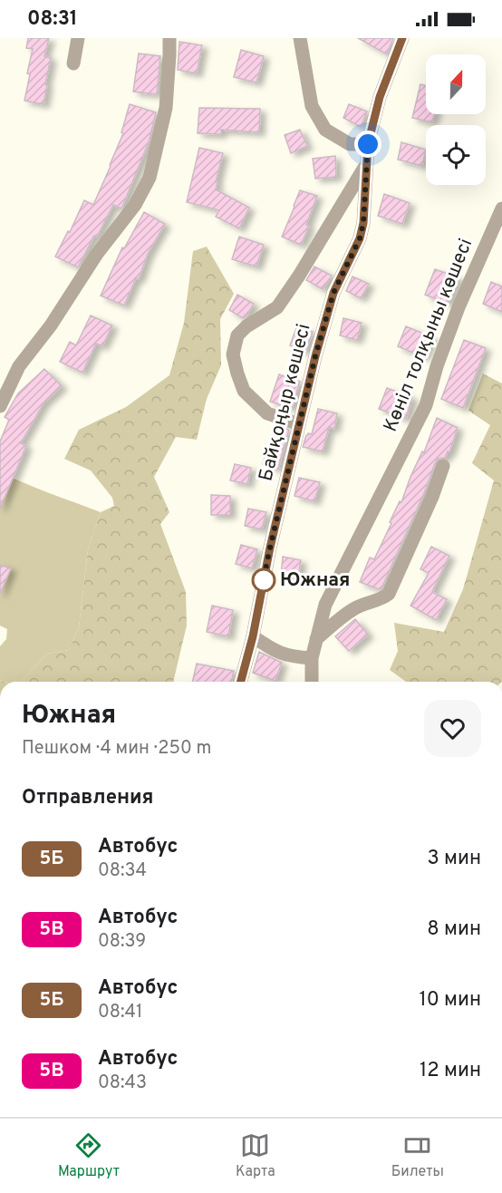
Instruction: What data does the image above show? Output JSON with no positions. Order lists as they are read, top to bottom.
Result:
{
  "streets": {
    "street": ["Көніл толқыны көшесі", "Байқоңыр көшесі"]
  },
  "places": ["Южная"],
  "lines": ["bus line 5Б"],
  "north": "top",
  "page": {
    "status": "08:31",
    "heading": [
      ["Южная", "Пешком · 4 мин · 250 m"],
      "Отправления"
    ],
    "list": [
      {
        "mark": "5Б",
        "name": "Автобус",
        "note": "08:34",
        "value": "3 мин"
      },
      {
        "mark": "5В",
        "name": "Автобус",
        "note": "08:39",
        "value": "8 мин"
      },
      {
        "mark": "5Б",
        "name": "Автобус",
        "note": "08:41",
        "value": "10 мин"
      },
      {
        "mark": "5В",
        "name": "Автобус",
        "note": "08:43",
        "value": "12 мин"
      }
    ],
    "tabs": ["Маршрут", "Карта", "Билеты"]
  }
}
